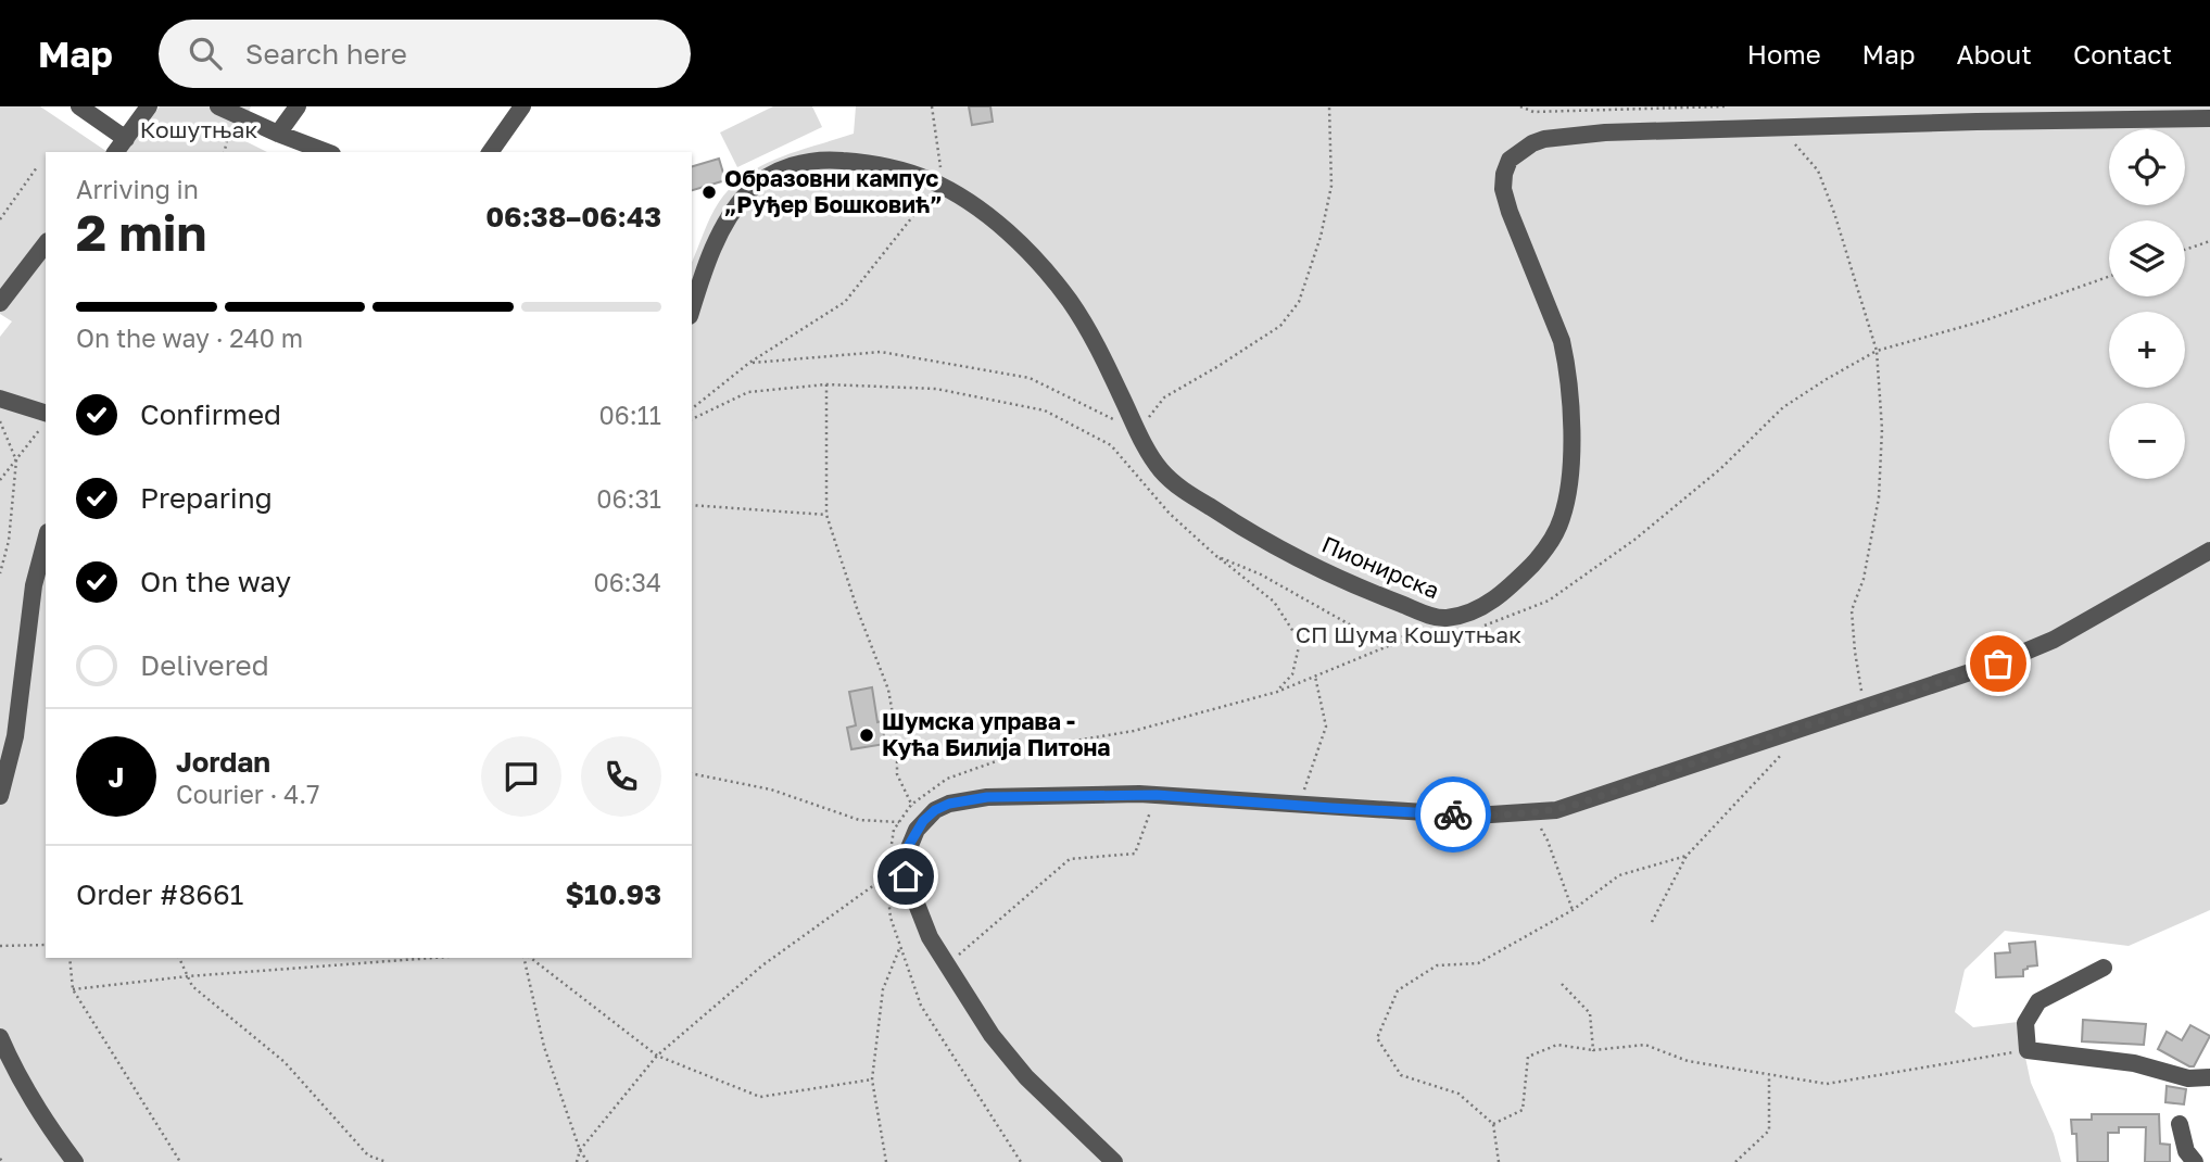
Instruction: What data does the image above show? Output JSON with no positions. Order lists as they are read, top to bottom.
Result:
{
  "streets": {
    "street": ["Пионирска"]
  },
  "parks": ["Кошутњак", "СП Шума Кошутњак"],
  "places": ["Образовни кампус „Руђер Бошковић”", "Шумска управа - Кућа Билија Питона"],
  "page": {
    "header": "Map",
    "search": "Search here",
    "nav": [
      "Home",
      "Map",
      "About",
      "Contact"
    ],
    "map_buttons": ["+", "−"],
    "heading": ["2 min", "Arriving in", "06:38–06:43"],
    "panel": [
      "Jordan",
      "Courier · 4.7",
      "Order #8661",
      "$10.93"
    ],
    "bar": "On the way · 240 m",
    "list": [
      ["Confirmed", "06:11"],
      ["Preparing", "06:31"],
      ["On the way", "06:34"],
      "Delivered"
    ],
    "round": "J"
  }
}
